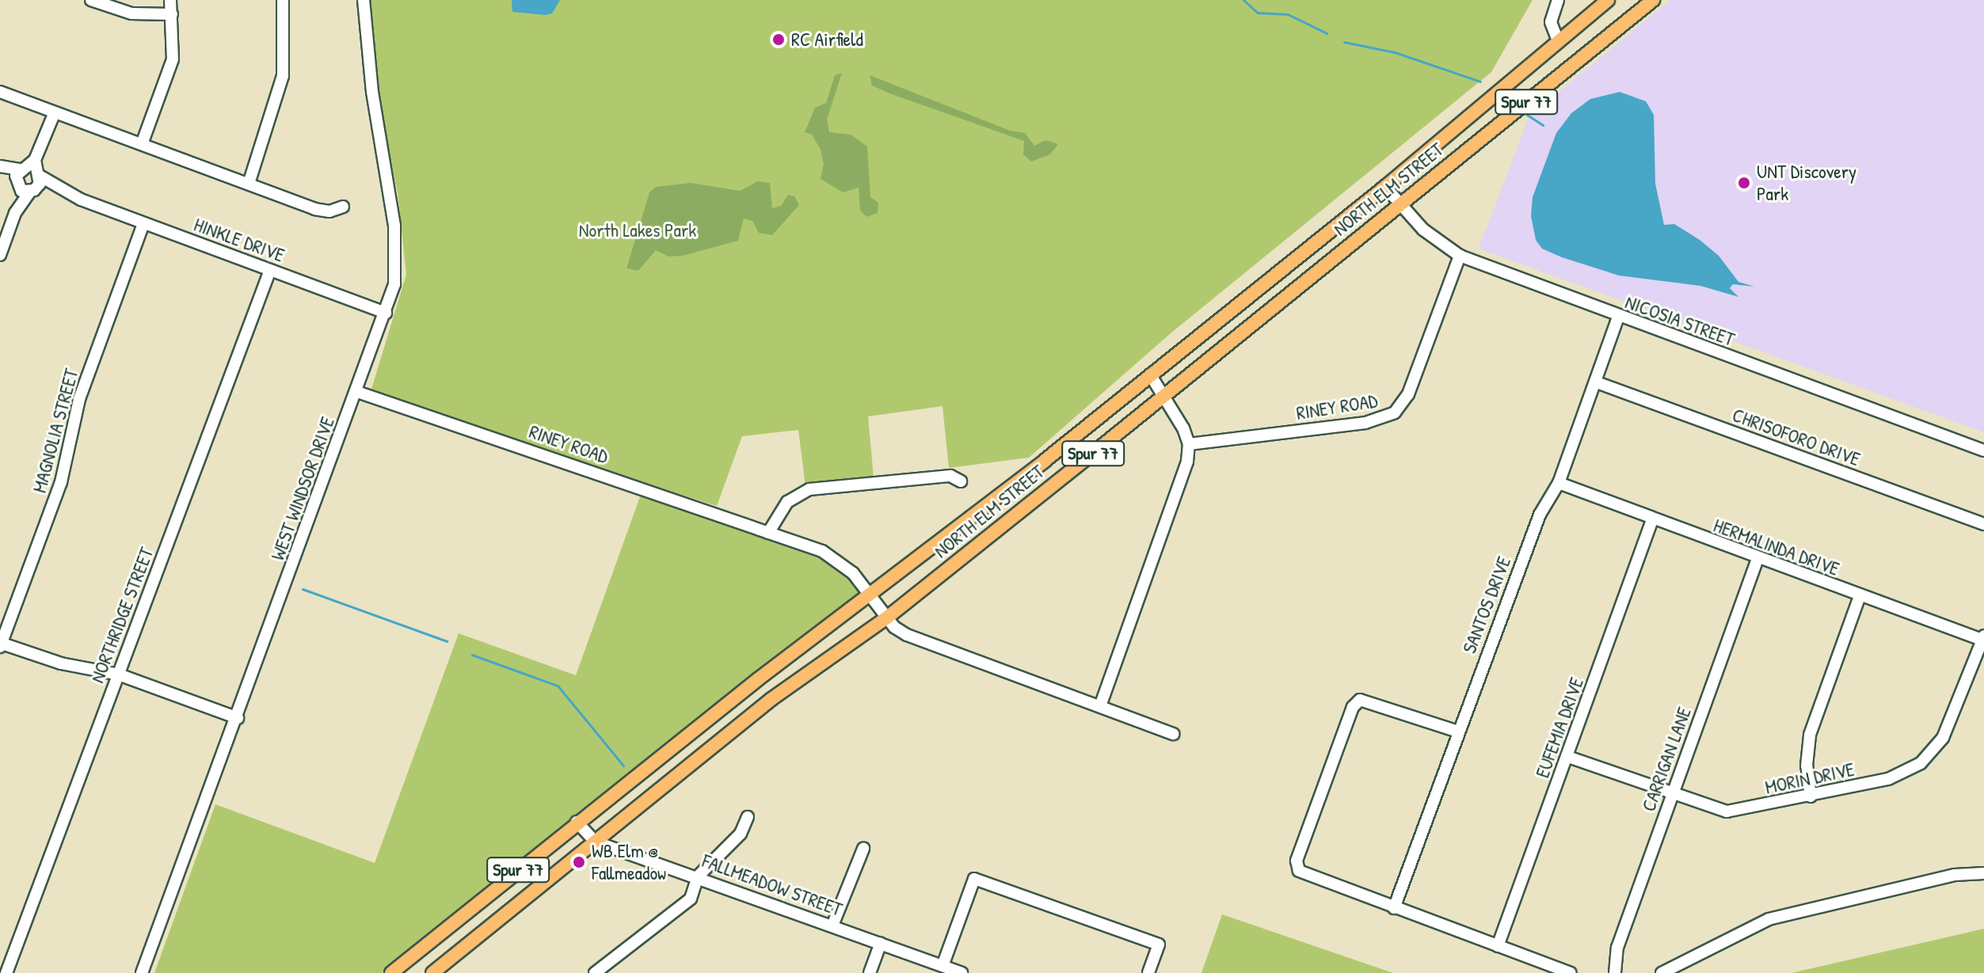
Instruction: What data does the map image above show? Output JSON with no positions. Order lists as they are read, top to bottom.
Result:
{
  "streets": {
    "main road": ["Spur 77", "NORTH ELM STREET"],
    "street": [
      "HINKLE DRIVE",
      "NICOSIA STREET",
      "RINEY ROAD",
      "MAGNOLIA STREET",
      "CHRISOFORO DRIVE",
      "WEST WINDSOR DRIVE",
      "HERMALINDA DRIVE",
      "SANTOS DRIVE",
      "NORTHRIDGE STREET",
      "EUFEMIA DRIVE",
      "CARRIGAN LANE",
      "MORIN DRIVE",
      "FALLMEADOW STREET"
    ]
  },
  "crossings": [
    ["NORTH ELM STREET", "NICOSIA STREET"],
    ["NORTH ELM STREET", "RINEY ROAD"],
    ["NORTH ELM STREET", "FALLMEADOW STREET"],
    ["HINKLE DRIVE", "MAGNOLIA STREET"],
    ["HINKLE DRIVE", "WEST WINDSOR DRIVE"],
    ["HINKLE DRIVE", "NORTHRIDGE STREET"],
    ["NICOSIA STREET", "RINEY ROAD"],
    ["NICOSIA STREET", "SANTOS DRIVE"],
    ["RINEY ROAD", "WEST WINDSOR DRIVE"],
    ["CHRISOFORO DRIVE", "SANTOS DRIVE"],
    ["HERMALINDA DRIVE", "SANTOS DRIVE"],
    ["HERMALINDA DRIVE", "EUFEMIA DRIVE"],
    ["HERMALINDA DRIVE", "CARRIGAN LANE"],
    ["HERMALINDA DRIVE", "MORIN DRIVE"],
    ["EUFEMIA DRIVE", "MORIN DRIVE"],
    ["CARRIGAN LANE", "MORIN DRIVE"]
  ],
  "parks": ["North Lakes Park"],
  "places": ["RC Airfield", "UNT Discovery Park", "WB Elm @ Fallmeadow"]
}
